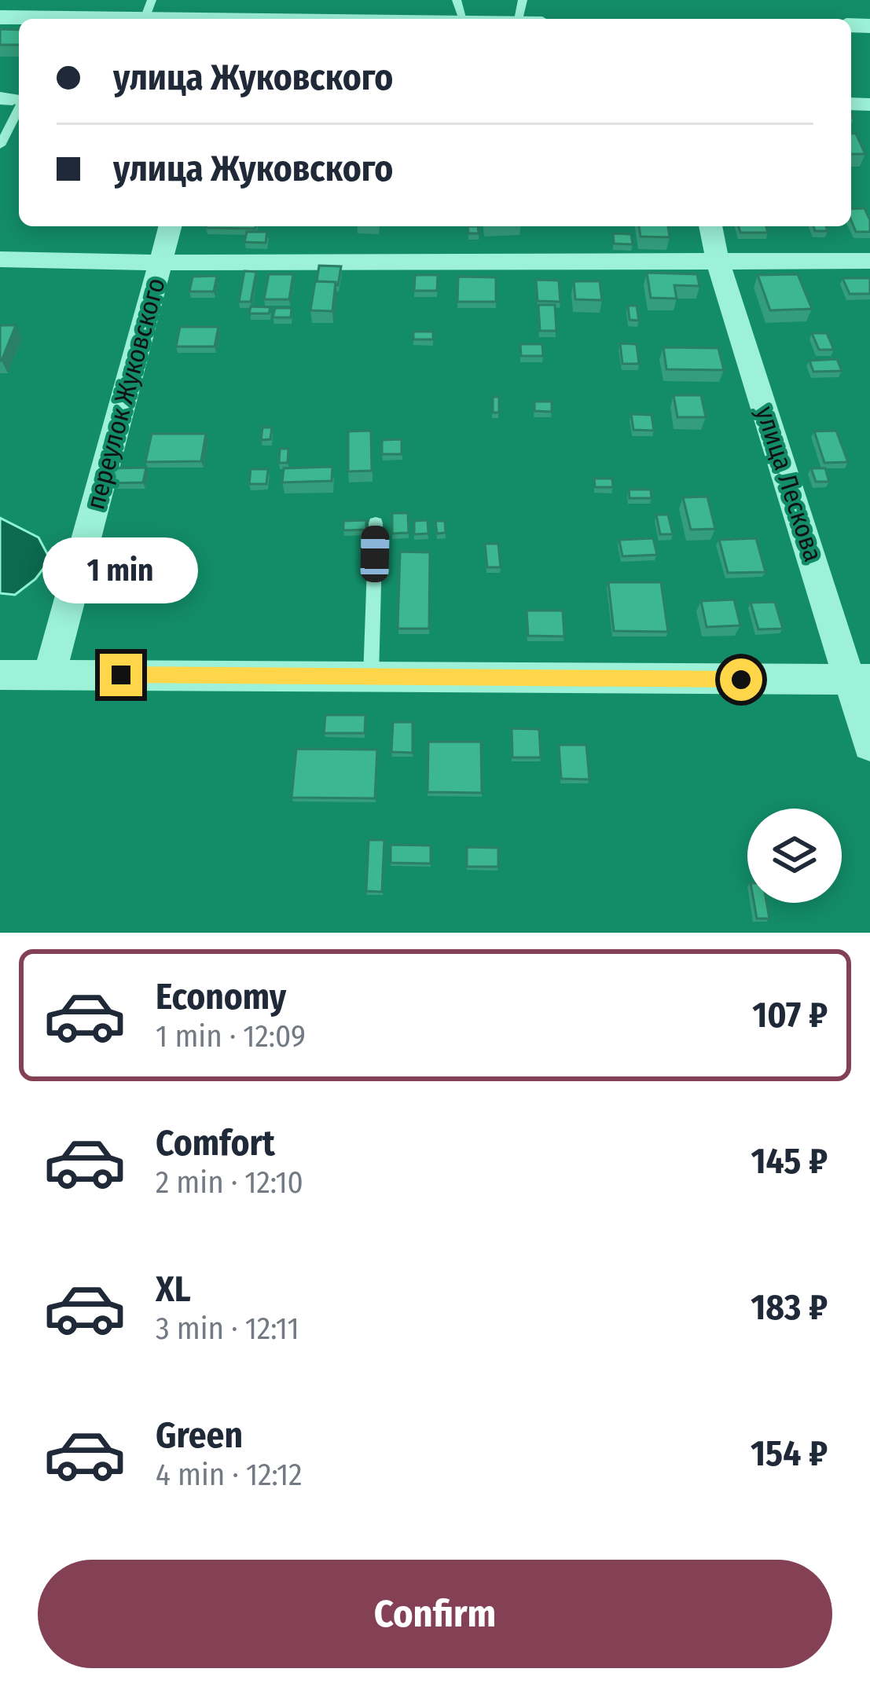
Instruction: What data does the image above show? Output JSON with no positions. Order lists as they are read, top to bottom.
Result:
{
  "streets": {
    "street": ["переулок Жуковского", "улица Лескова"]
  },
  "page": {
    "banner": ["улица Жуковского", "улица Жуковского"],
    "bubble": "1 min",
    "list": [
      {
        "name": "Economy",
        "note": "1 min · 12:09",
        "value": "107 ₽"
      },
      {
        "name": "Comfort",
        "note": "2 min · 12:10",
        "value": "145 ₽"
      },
      {
        "name": "XL",
        "note": "3 min · 12:11",
        "value": "183 ₽"
      },
      {
        "name": "Green",
        "note": "4 min · 12:12",
        "value": "154 ₽"
      }
    ],
    "buttons": "Confirm"
  }
}
